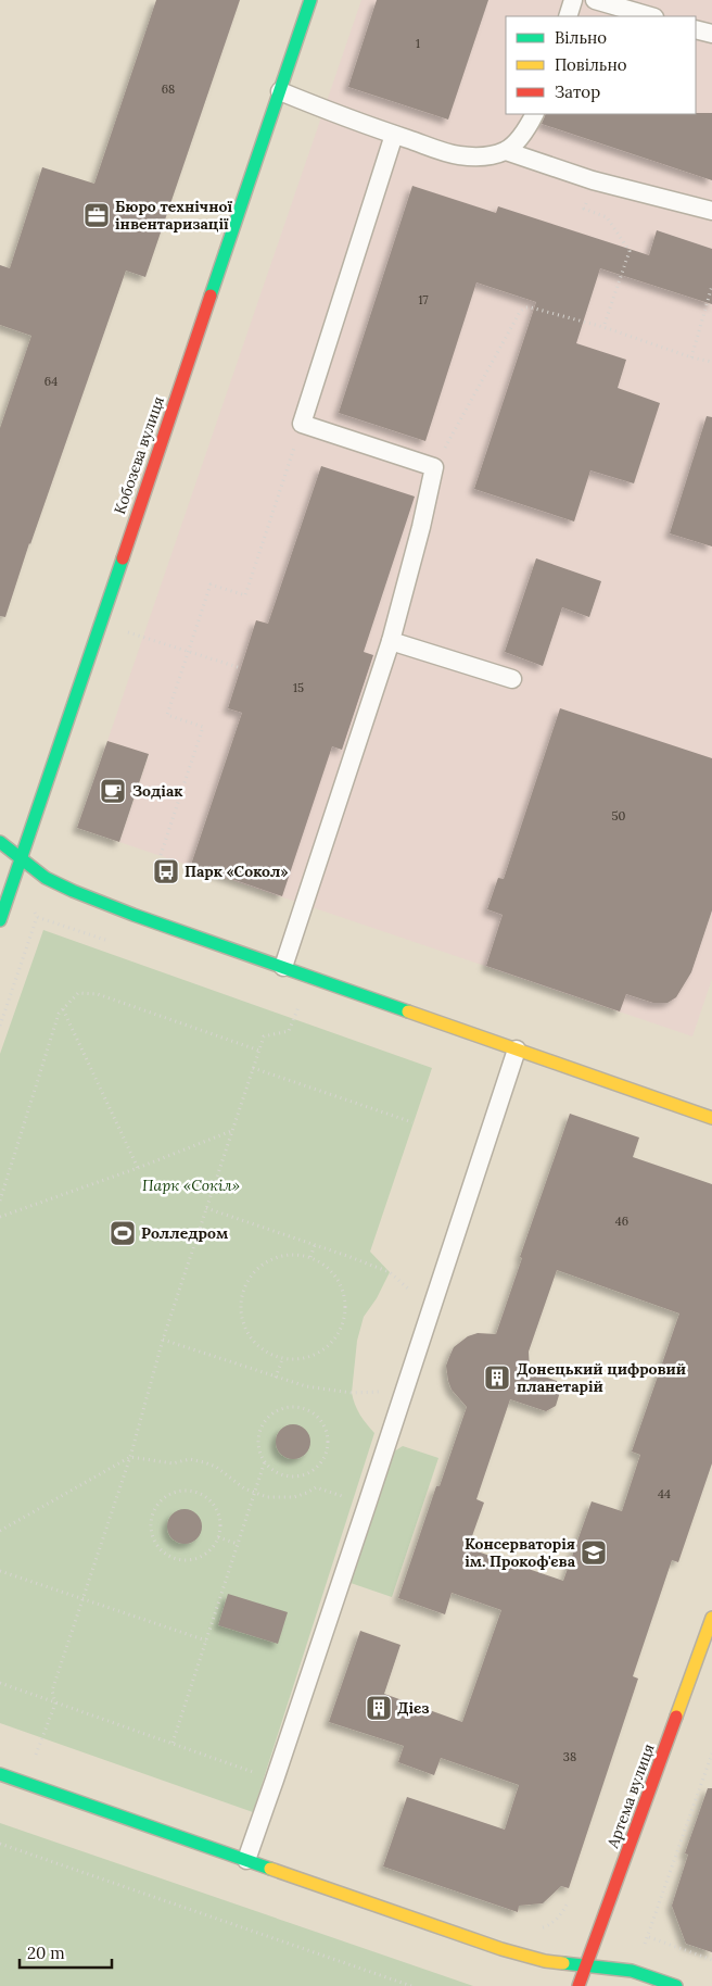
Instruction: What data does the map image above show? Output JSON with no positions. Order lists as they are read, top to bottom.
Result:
{
  "streets": {
    "street": ["Кобозєва вулиця", "Артема вулиця"]
  },
  "parks": ["Парк «Сокіл»"],
  "places": {
    "office": ["Бюро технічної інвентаризації"],
    "cafe": ["Зодіак"],
    "bus stop": ["Парк «Сокол»"],
    "sports": ["Ролледром"],
    "building": ["Донецький цифровий планетарій", "Дієз"],
    "school or university": ["Консерваторія ім. Прокоф'єва"]
  },
  "house_numbers": [
    "1",
    "68",
    "17",
    "64",
    "15",
    "50",
    "46",
    "44",
    "38"
  ],
  "legend": ["Вільно", "Повільно", "Затор"],
  "scale_bar": "20 m"
}
